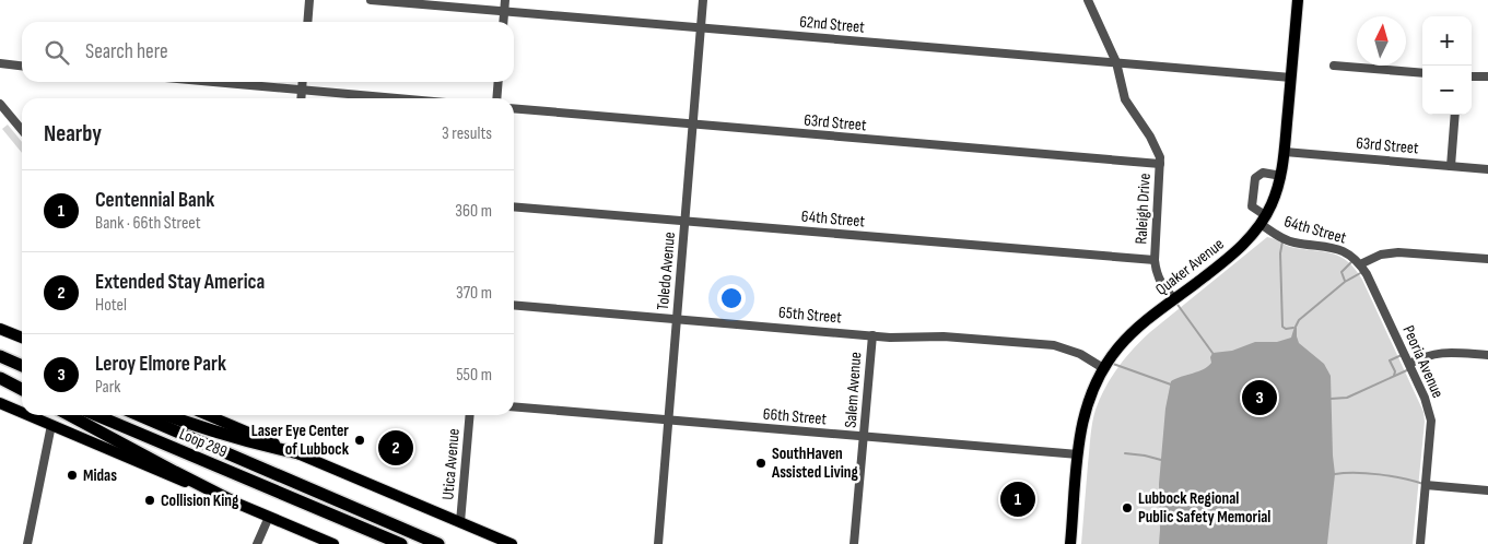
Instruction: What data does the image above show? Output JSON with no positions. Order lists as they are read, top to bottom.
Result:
{
  "streets": {
    "highway": ["Loop 289"],
    "main road": ["Quaker Avenue"],
    "street": [
      "62nd Street",
      "63rd Street",
      "Raleigh Drive",
      "64th Street",
      "Toledo Avenue",
      "65th Street",
      "Peoria Avenue",
      "Salem Avenue",
      "66th Street",
      "Utica Avenue"
    ]
  },
  "crossings": [
    ["62nd Street", "Raleigh Drive"],
    ["62nd Street", "Quaker Avenue"],
    ["62nd Street", "Toledo Avenue"],
    ["63rd Street", "Raleigh Drive"],
    ["63rd Street", "Quaker Avenue"],
    ["63rd Street", "Toledo Avenue"],
    ["Raleigh Drive", "64th Street"],
    ["Raleigh Drive", "Quaker Avenue"],
    ["64th Street", "Quaker Avenue"],
    ["64th Street", "Toledo Avenue"],
    ["64th Street", "Peoria Avenue"],
    ["Quaker Avenue", "65th Street"],
    ["Quaker Avenue", "66th Street"],
    ["Toledo Avenue", "65th Street"],
    ["Toledo Avenue", "66th Street"],
    ["65th Street", "Salem Avenue"],
    ["Salem Avenue", "66th Street"]
  ],
  "places": [
    "Laser Eye Center of Lubbock",
    "SouthHaven Assisted Living",
    "Midas",
    "Collision King",
    "Lubbock Regional Public Safety Memorial"
  ],
  "north": "top",
  "page": {
    "map_buttons": ["+", "−"],
    "search": "Search here",
    "heading": ["Nearby", "3 results"],
    "list": [
      {
        "mark": "1",
        "name": "Centennial Bank",
        "note": "Bank · 66th Street",
        "value": "360 m"
      },
      {
        "mark": "2",
        "name": "Extended Stay America",
        "note": "Hotel",
        "value": "370 m"
      },
      {
        "mark": "3",
        "name": "Leroy Elmore Park",
        "note": "Park",
        "value": "550 m"
      }
    ],
    "pins": ["3", "2", "1"]
  }
}
